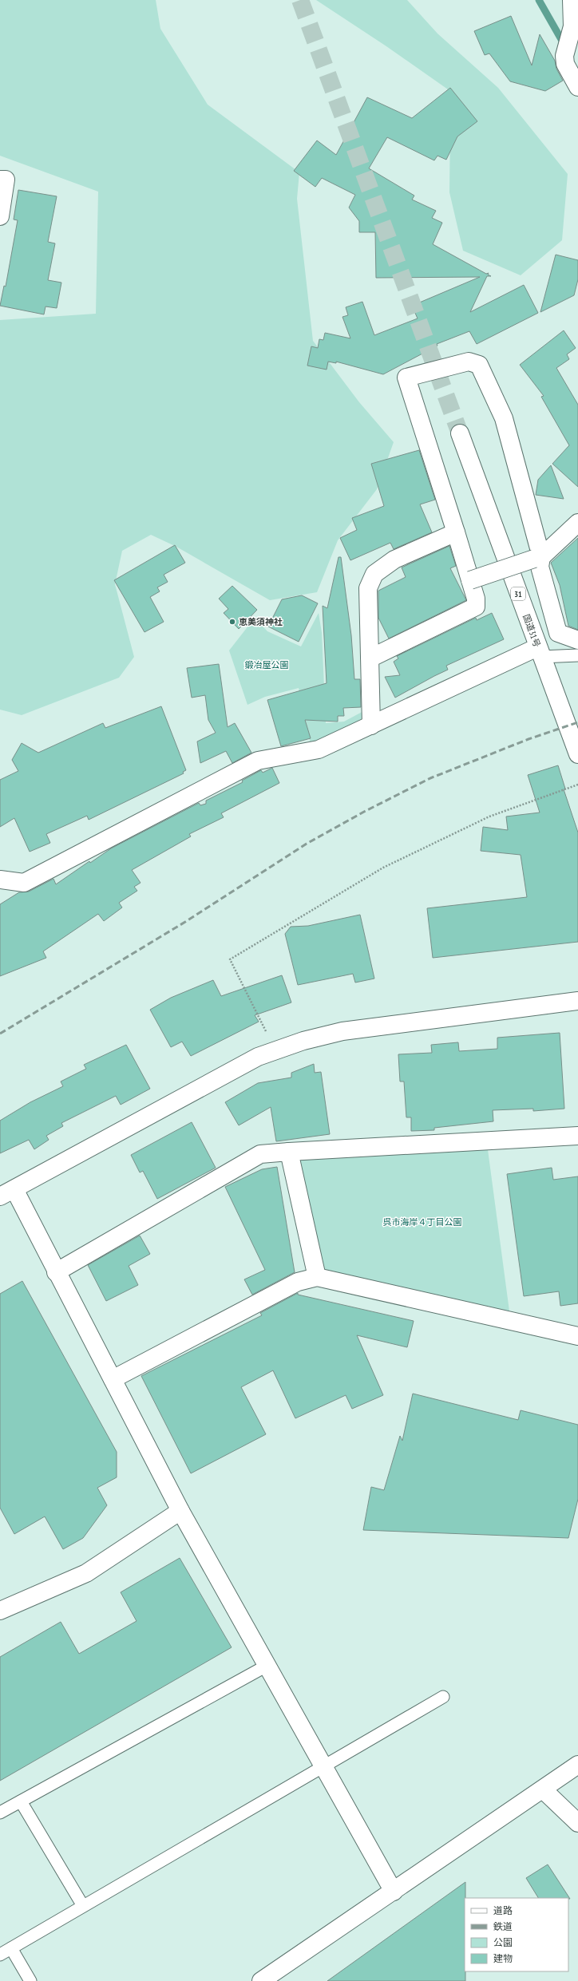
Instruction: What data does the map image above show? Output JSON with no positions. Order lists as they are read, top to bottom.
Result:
{
  "streets": {
    "main road": ["31", "国道31号"]
  },
  "parks": ["鍛冶屋公園", "呉市海岸４丁目公園"],
  "places": ["恵美須神社"],
  "legend": [
    "道路",
    "鉄道",
    "公園",
    "建物"
  ]
}
